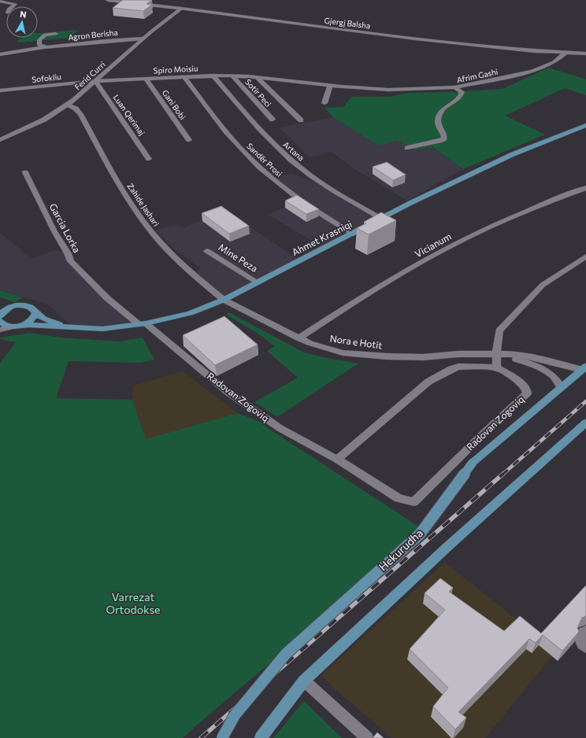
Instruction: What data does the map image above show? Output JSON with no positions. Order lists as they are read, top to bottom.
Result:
{
  "streets": {
    "main road": ["Ahmet Krasniqi", "Hekurudha"],
    "street": [
      "Gjergj Balsha",
      "Agron Berisha",
      "Spiro Moisiu",
      "Ferid Curri",
      "Afrim Gashi",
      "Sofokliu",
      "Sotir Peci",
      "Gani Bobi",
      "Luan Qerimaj",
      "Artana",
      "Sandër Prosi",
      "Zahide Jashari",
      "Garcia Lorka",
      "Vicianum",
      "Mine Peza",
      "Nora e Hotit",
      "Radovan Zogoviq"
    ]
  },
  "crossings": [
    ["Gjergj Balsha", "Ferid Curri"],
    ["Gjergj Balsha", "Afrim Gashi"],
    ["Agron Berisha", "Ferid Curri"],
    ["Spiro Moisiu", "Ferid Curri"],
    ["Spiro Moisiu", "Afrim Gashi"],
    ["Spiro Moisiu", "Sofokliu"],
    ["Spiro Moisiu", "Sotir Peci"],
    ["Spiro Moisiu", "Gani Bobi"],
    ["Spiro Moisiu", "Luan Qerimaj"],
    ["Spiro Moisiu", "Artana"],
    ["Spiro Moisiu", "Sandër Prosi"],
    ["Ferid Curri", "Sofokliu"],
    ["Ferid Curri", "Luan Qerimaj"],
    ["Ferid Curri", "Zahide Jashari"],
    ["Sofokliu", "Luan Qerimaj"],
    ["Artana", "Ahmet Krasniqi"],
    ["Sandër Prosi", "Ahmet Krasniqi"],
    ["Zahide Jashari", "Ahmet Krasniqi"],
    ["Zahide Jashari", "Nora e Hotit"],
    ["Garcia Lorka", "Ahmet Krasniqi"],
    ["Garcia Lorka", "Radovan Zogoviq"],
    ["Ahmet Krasniqi", "Mine Peza"],
    ["Ahmet Krasniqi", "Nora e Hotit"],
    ["Ahmet Krasniqi", "Radovan Zogoviq"],
    ["Vicianum", "Nora e Hotit"],
    ["Nora e Hotit", "Hekurudha"]
  ],
  "parks": ["Varrezat Ortodokse"],
  "north": "top"
}
